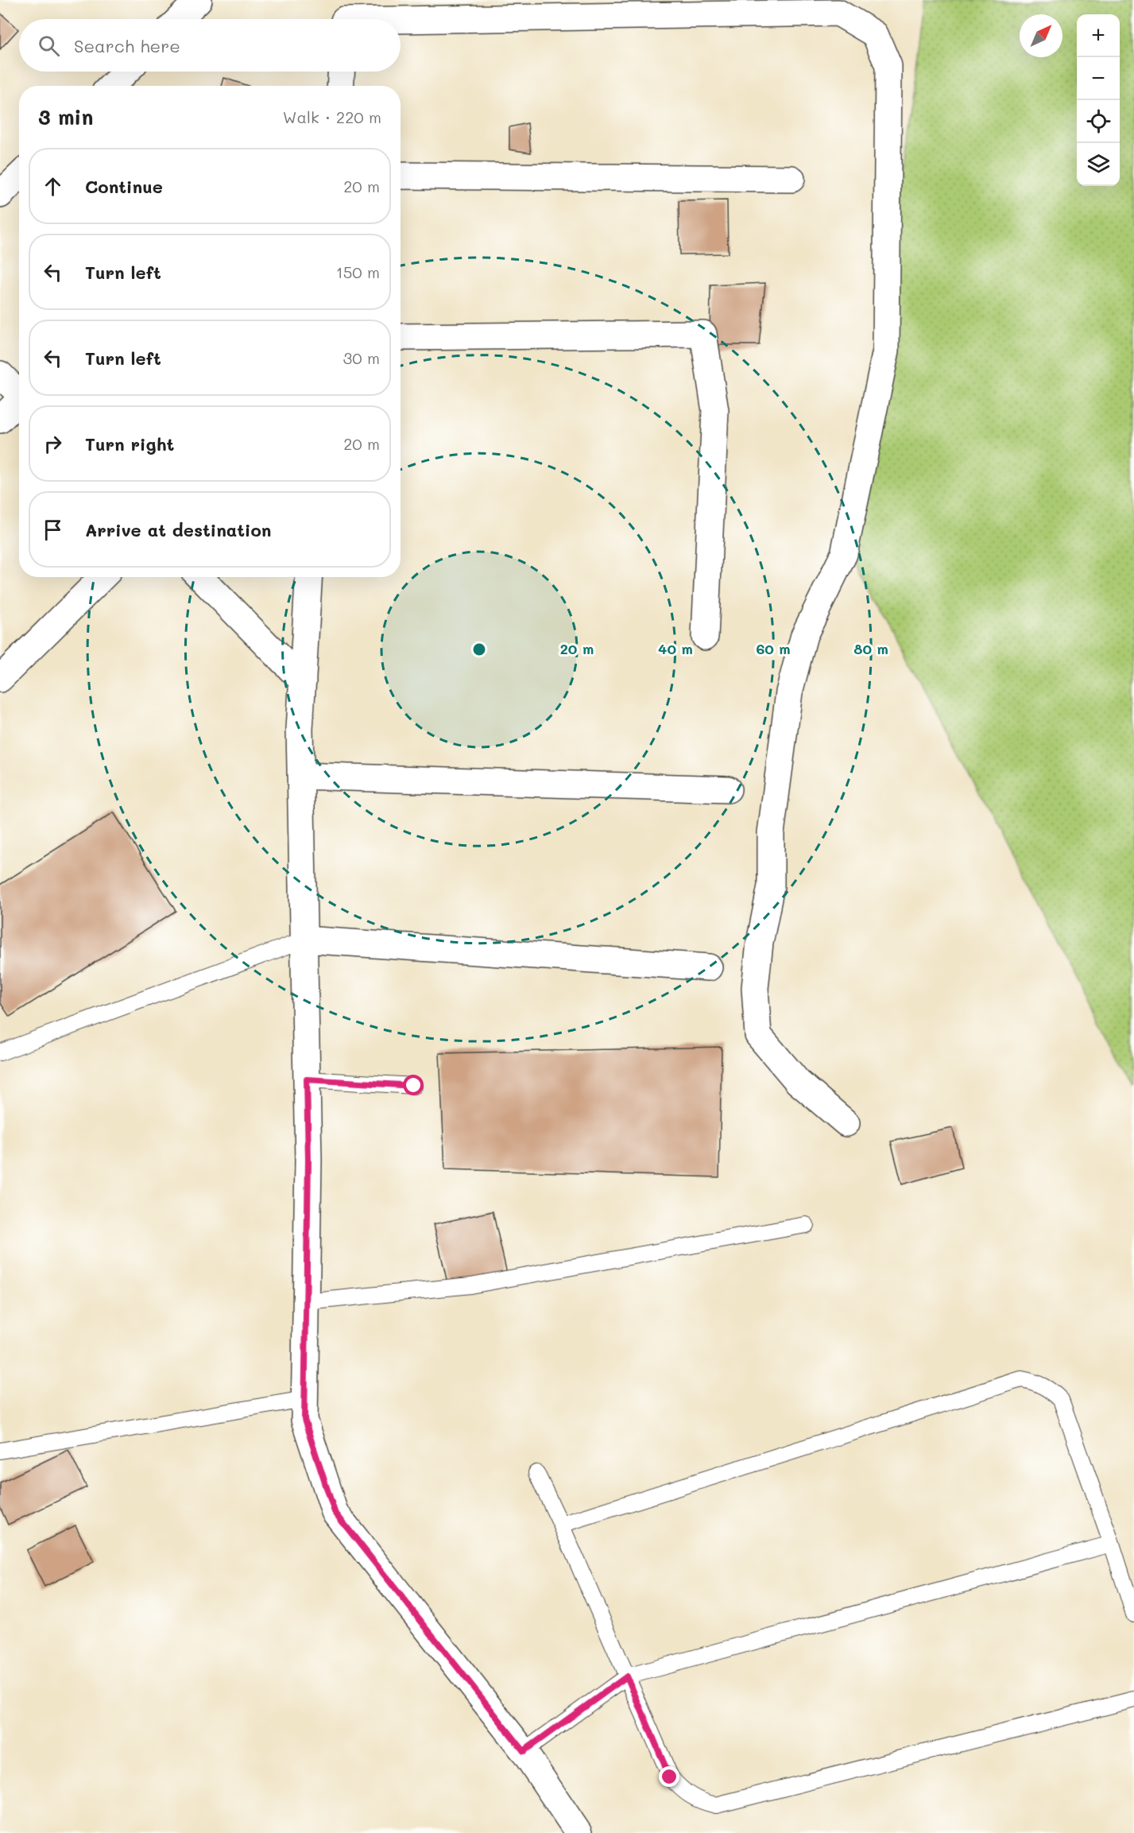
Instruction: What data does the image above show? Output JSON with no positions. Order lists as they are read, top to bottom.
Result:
{
  "north": "top right",
  "page": {
    "map_buttons": ["+", "−"],
    "search": "Search here",
    "heading": ["3 min", "Walk · 220 m"],
    "list": [
      ["Continue", "20 m"],
      ["Turn left", "150 m"],
      ["Turn left", "30 m"],
      ["Turn right", "20 m"],
      "Arrive at destination"
    ]
  },
  "rings": [
    "20 m",
    "40 m",
    "60 m",
    "80 m"
  ]
}
